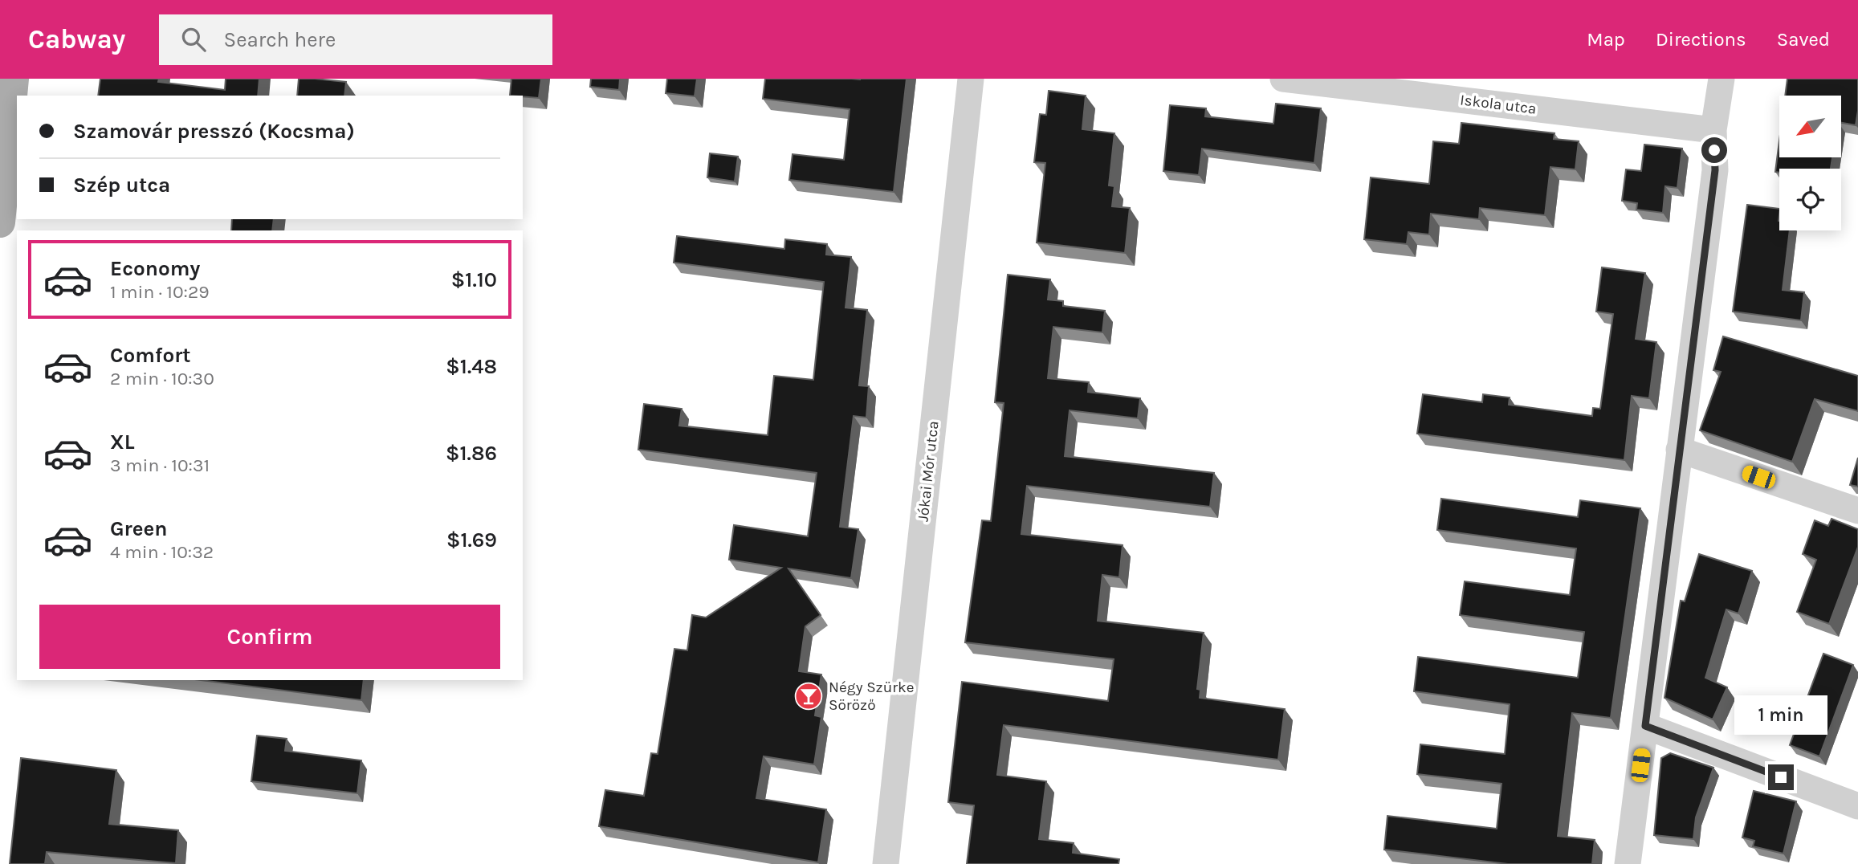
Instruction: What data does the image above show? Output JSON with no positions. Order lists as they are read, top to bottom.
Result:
{
  "streets": {
    "street": ["Iskola utca", "Jókai Mór utca"]
  },
  "places": {
    "bar": ["Négy Szürke Söröző"]
  },
  "north": "bottom left",
  "page": {
    "header": "Cabway",
    "search": "Search here",
    "nav": ["Map", "Directions", "Saved"],
    "banner": ["Szamovár presszó (Kocsma)", "Szép utca"],
    "list": [
      {
        "name": "Economy",
        "note": "1 min · 10:29",
        "value": "$1.10"
      },
      {
        "name": "Comfort",
        "note": "2 min · 10:30",
        "value": "$1.48"
      },
      {
        "name": "XL",
        "note": "3 min · 10:31",
        "value": "$1.86"
      },
      {
        "name": "Green",
        "note": "4 min · 10:32",
        "value": "$1.69"
      }
    ],
    "buttons": "Confirm",
    "bubble": "1 min"
  }
}
